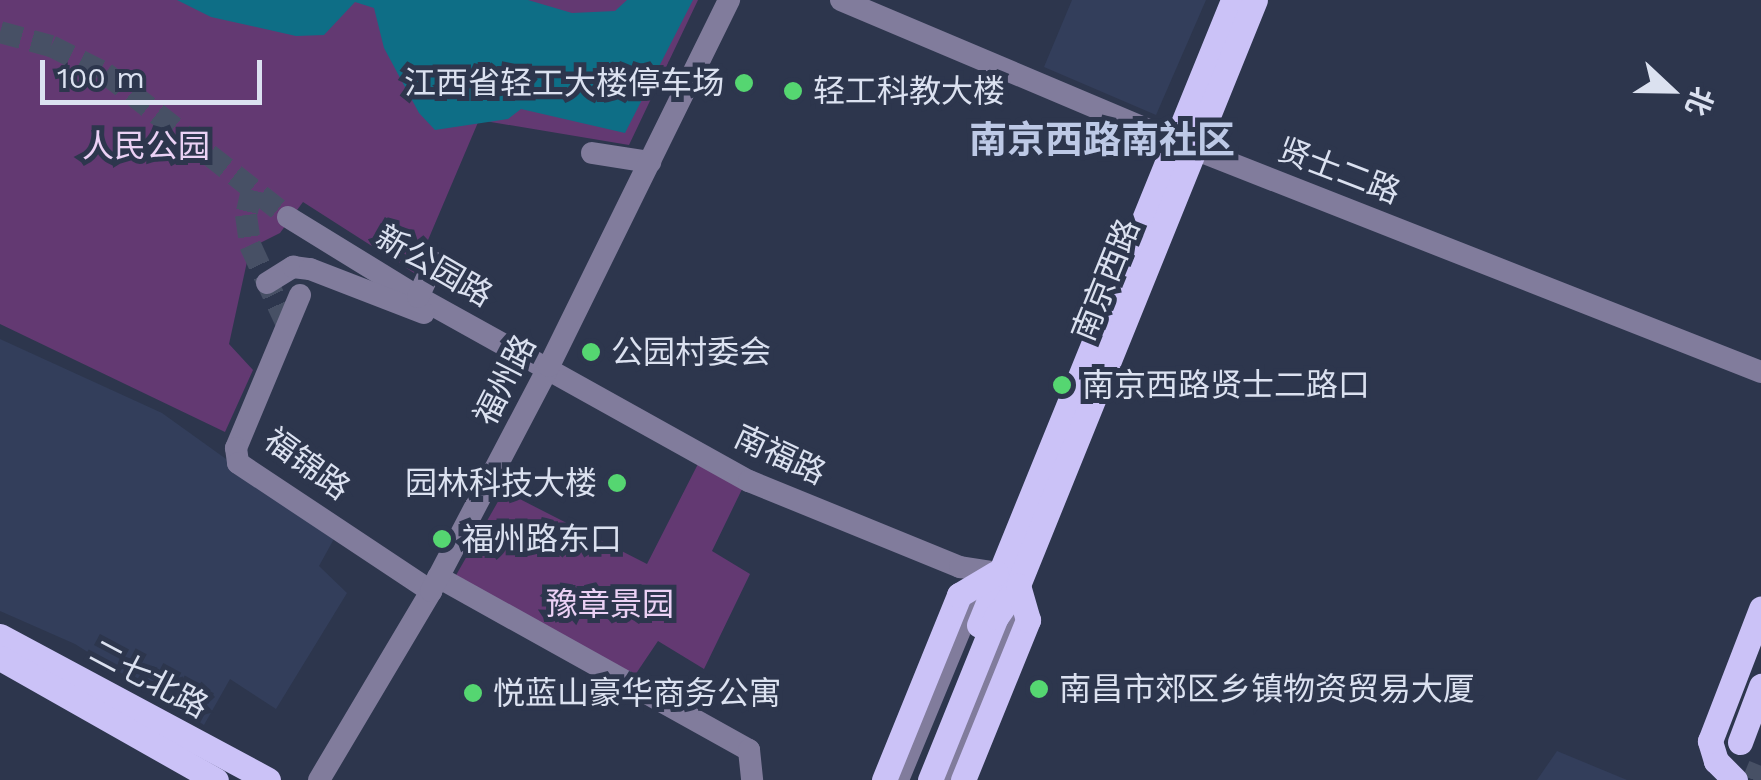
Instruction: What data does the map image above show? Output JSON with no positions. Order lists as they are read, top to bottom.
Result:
{
  "streets": {
    "main road": ["南京西路", "二七北路"],
    "street": [
      "贤士二路",
      "新公园路",
      "福州路",
      "南福路",
      "福锦路"
    ]
  },
  "crossings": [
    ["贤士二路", "南京西路"],
    ["新公园路", "福州路"],
    ["新公园路", "南福路"],
    ["南京西路", "南福路"],
    ["福州路", "南福路"],
    ["福州路", "福锦路"]
  ],
  "districts": ["南京西路南社区"],
  "parks": ["人民公园", "豫章景园"],
  "places": [
    "江西省轻工大楼停车场",
    "轻工科教大楼",
    "公园村委会",
    "南京西路贤士二路口",
    "园林科技大楼",
    "福州路东口",
    "南昌市郊区乡镇物资贸易大厦",
    "悦蓝山豪华商务公寓"
  ],
  "scale_bar": "100 m",
  "north": "right"
}
